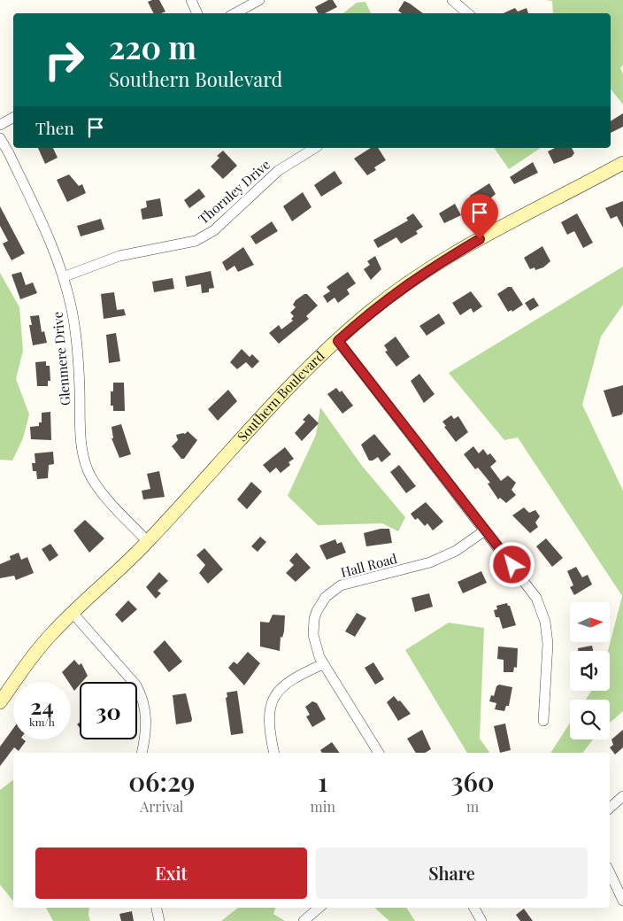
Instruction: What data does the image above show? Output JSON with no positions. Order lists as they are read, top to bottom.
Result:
{
  "streets": {
    "main road": ["Southern Boulevard"],
    "street": ["Thornley Drive", "Glenmere Drive", "Hall Road"]
  },
  "crossings": [
    ["Thornley Drive", "Glenmere Drive"],
    ["Glenmere Drive", "Southern Boulevard"]
  ],
  "north": "right",
  "page": {
    "turn": ["220 m", "Southern Boulevard"],
    "then": "Then",
    "speed": "24 km/h",
    "limit": "30",
    "eta": [
      "06:29",
      "Arrival",
      "1",
      "min",
      "360",
      "m"
    ],
    "buttons": ["Exit", "Share"]
  }
}
